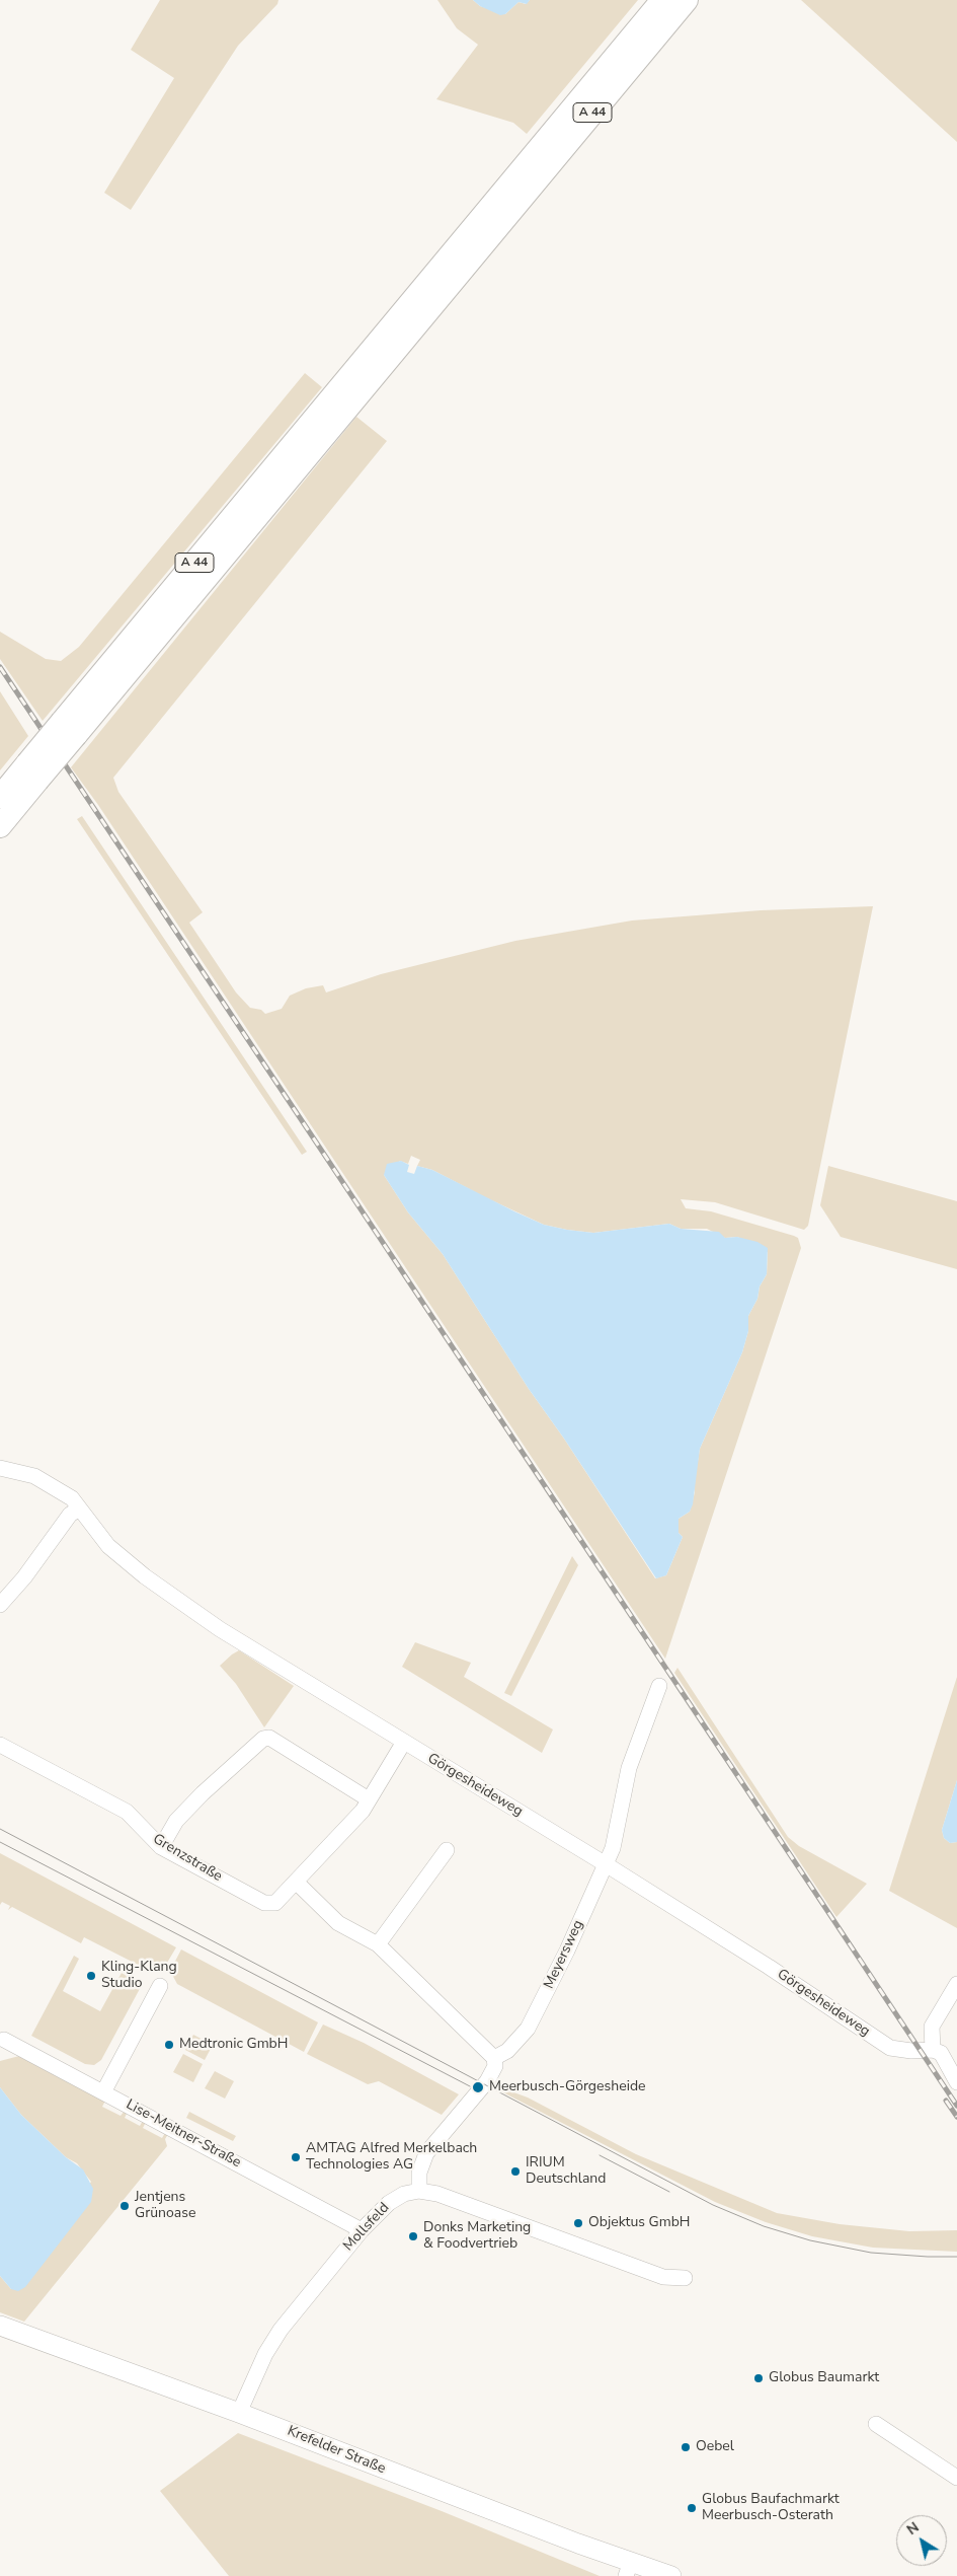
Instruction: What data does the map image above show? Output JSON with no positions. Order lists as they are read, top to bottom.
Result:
{
  "streets": {
    "highway": ["A 44"],
    "main road": ["Krefelder Straße"],
    "street": [
      "Görgesheideweg",
      "Grenzstraße",
      "Meyersweg",
      "Lise-Meitner-Straße",
      "Mollsfeld"
    ]
  },
  "crossings": [
    ["Görgesheideweg", "Grenzstraße"],
    ["Görgesheideweg", "Meyersweg"],
    ["Lise-Meitner-Straße", "Mollsfeld"],
    ["Mollsfeld", "Krefelder Straße"]
  ],
  "places": [
    "Kling-Klang Studio",
    "Medtronic GmbH",
    "Meerbusch-Görgesheide",
    "AMTAG Alfred Merkelbach Technologies AG",
    "IRIUM Deutschland",
    "Jentjens Grünoase",
    "Objektus GmbH",
    "Donks Marketing & Foodvertrieb",
    "Globus Baumarkt",
    "Oebel",
    "Globus Baufachmarkt Meerbusch-Osterath"
  ],
  "north": "top left"
}
